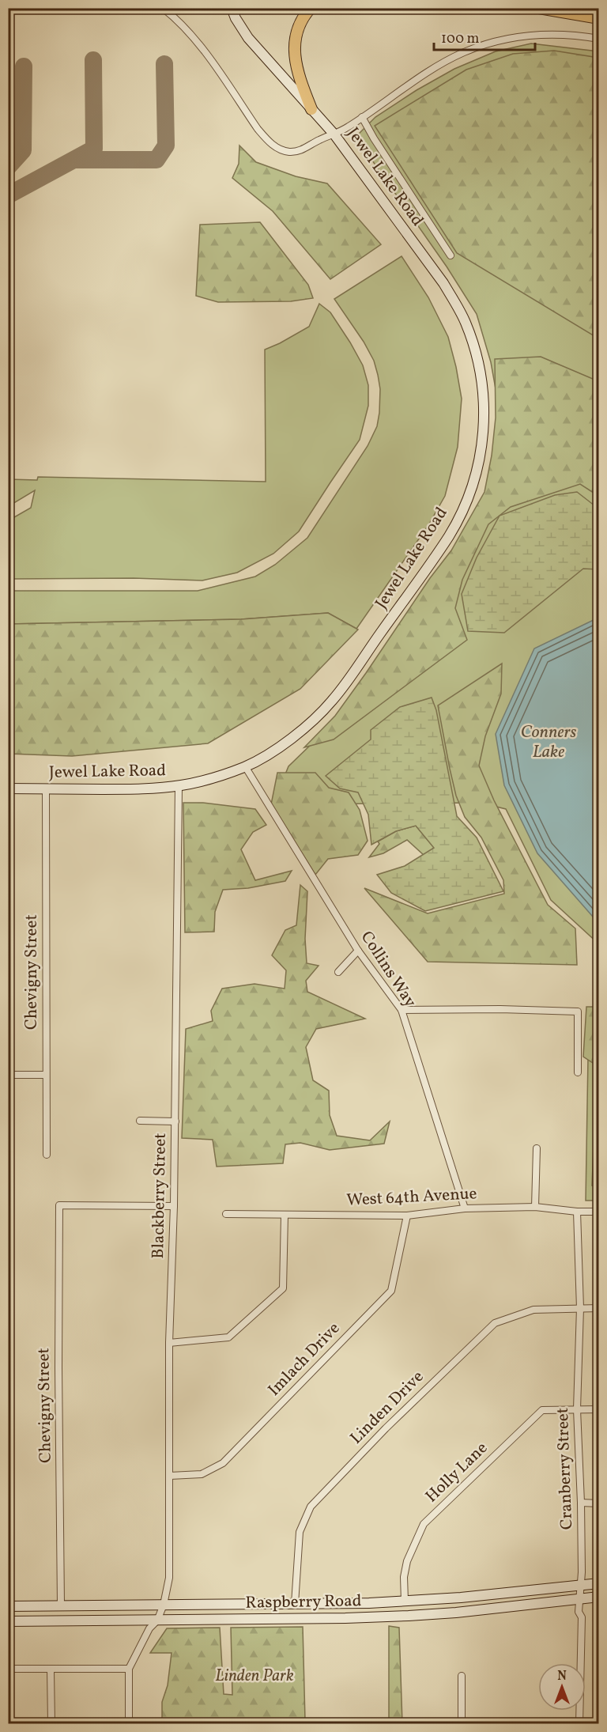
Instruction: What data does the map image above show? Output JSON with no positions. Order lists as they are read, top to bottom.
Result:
{
  "streets": {
    "main road": ["Jewel Lake Road", "Raspberry Road"],
    "street": [
      "Collins Way",
      "Chevigny Street",
      "Blackberry Street",
      "West 64th Avenue",
      "Imlach Drive",
      "Linden Drive",
      "Cranberry Street",
      "Holly Lane"
    ]
  },
  "crossings": [
    ["Jewel Lake Road", "Collins Way"],
    ["Jewel Lake Road", "Chevigny Street"],
    ["Jewel Lake Road", "Blackberry Street"],
    ["Collins Way", "West 64th Avenue"],
    ["Chevigny Street", "Blackberry Street"],
    ["Chevigny Street", "Raspberry Road"],
    ["Blackberry Street", "Imlach Drive"],
    ["Blackberry Street", "Raspberry Road"],
    ["West 64th Avenue", "Imlach Drive"],
    ["West 64th Avenue", "Cranberry Street"],
    ["Linden Drive", "Cranberry Street"],
    ["Linden Drive", "Raspberry Road"],
    ["Cranberry Street", "Holly Lane"],
    ["Cranberry Street", "Raspberry Road"],
    ["Holly Lane", "Raspberry Road"]
  ],
  "water": ["Conners Lake"],
  "parks": ["Linden Park"],
  "scale_bar": "100 m",
  "north": "top"
}
